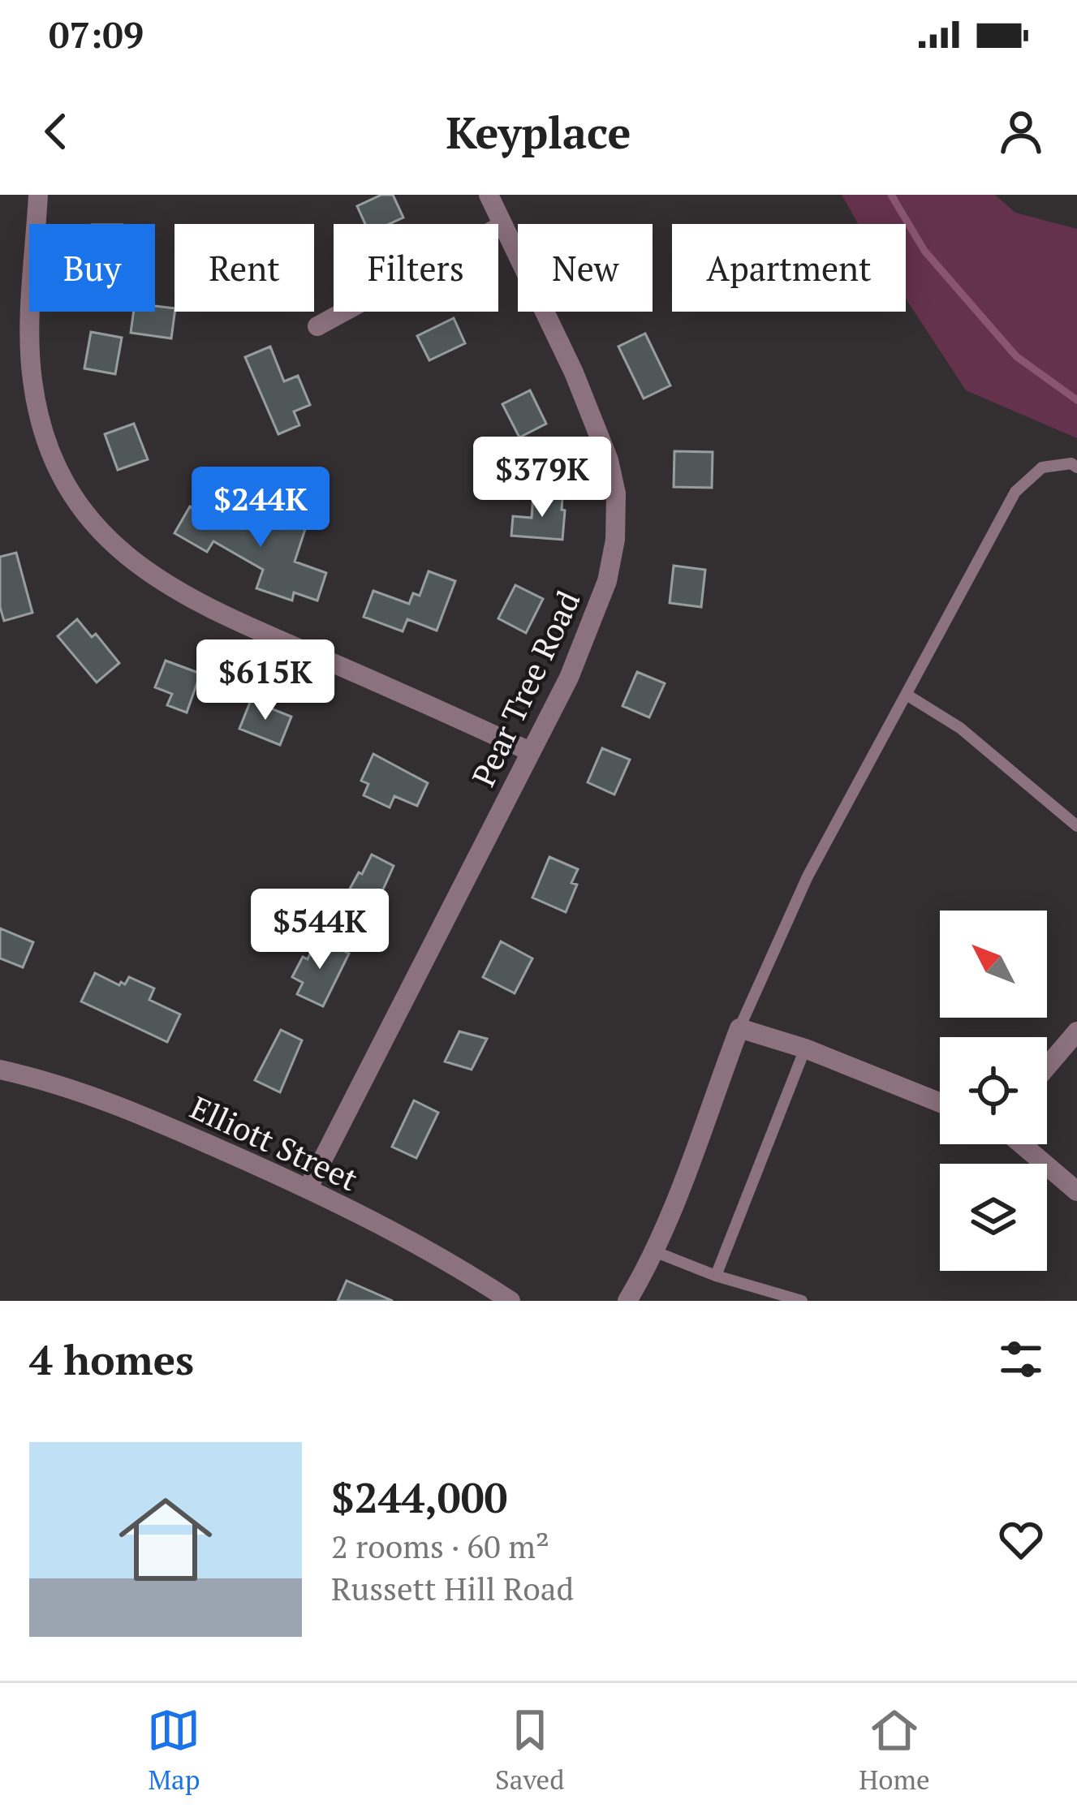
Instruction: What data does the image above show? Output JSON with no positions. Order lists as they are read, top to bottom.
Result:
{
  "streets": {
    "street": ["Pear Tree Road", "Elliott Street"]
  },
  "crossings": [
    ["Pear Tree Road", "Elliott Street"]
  ],
  "north": "top left",
  "page": {
    "status": "07:09",
    "header": "Keyplace",
    "chip": [
      "Buy",
      "Rent",
      "Filters",
      "New",
      "Apartment"
    ],
    "price": [
      "$379K",
      "$244K",
      "$615K",
      "$544K"
    ],
    "heading": "4 homes",
    "list": [
      {
        "name": "$244,000",
        "note": "2 rooms · 60 m² · Russett Hill Road"
      }
    ],
    "tabs": ["Map", "Saved", "Home"]
  }
}
